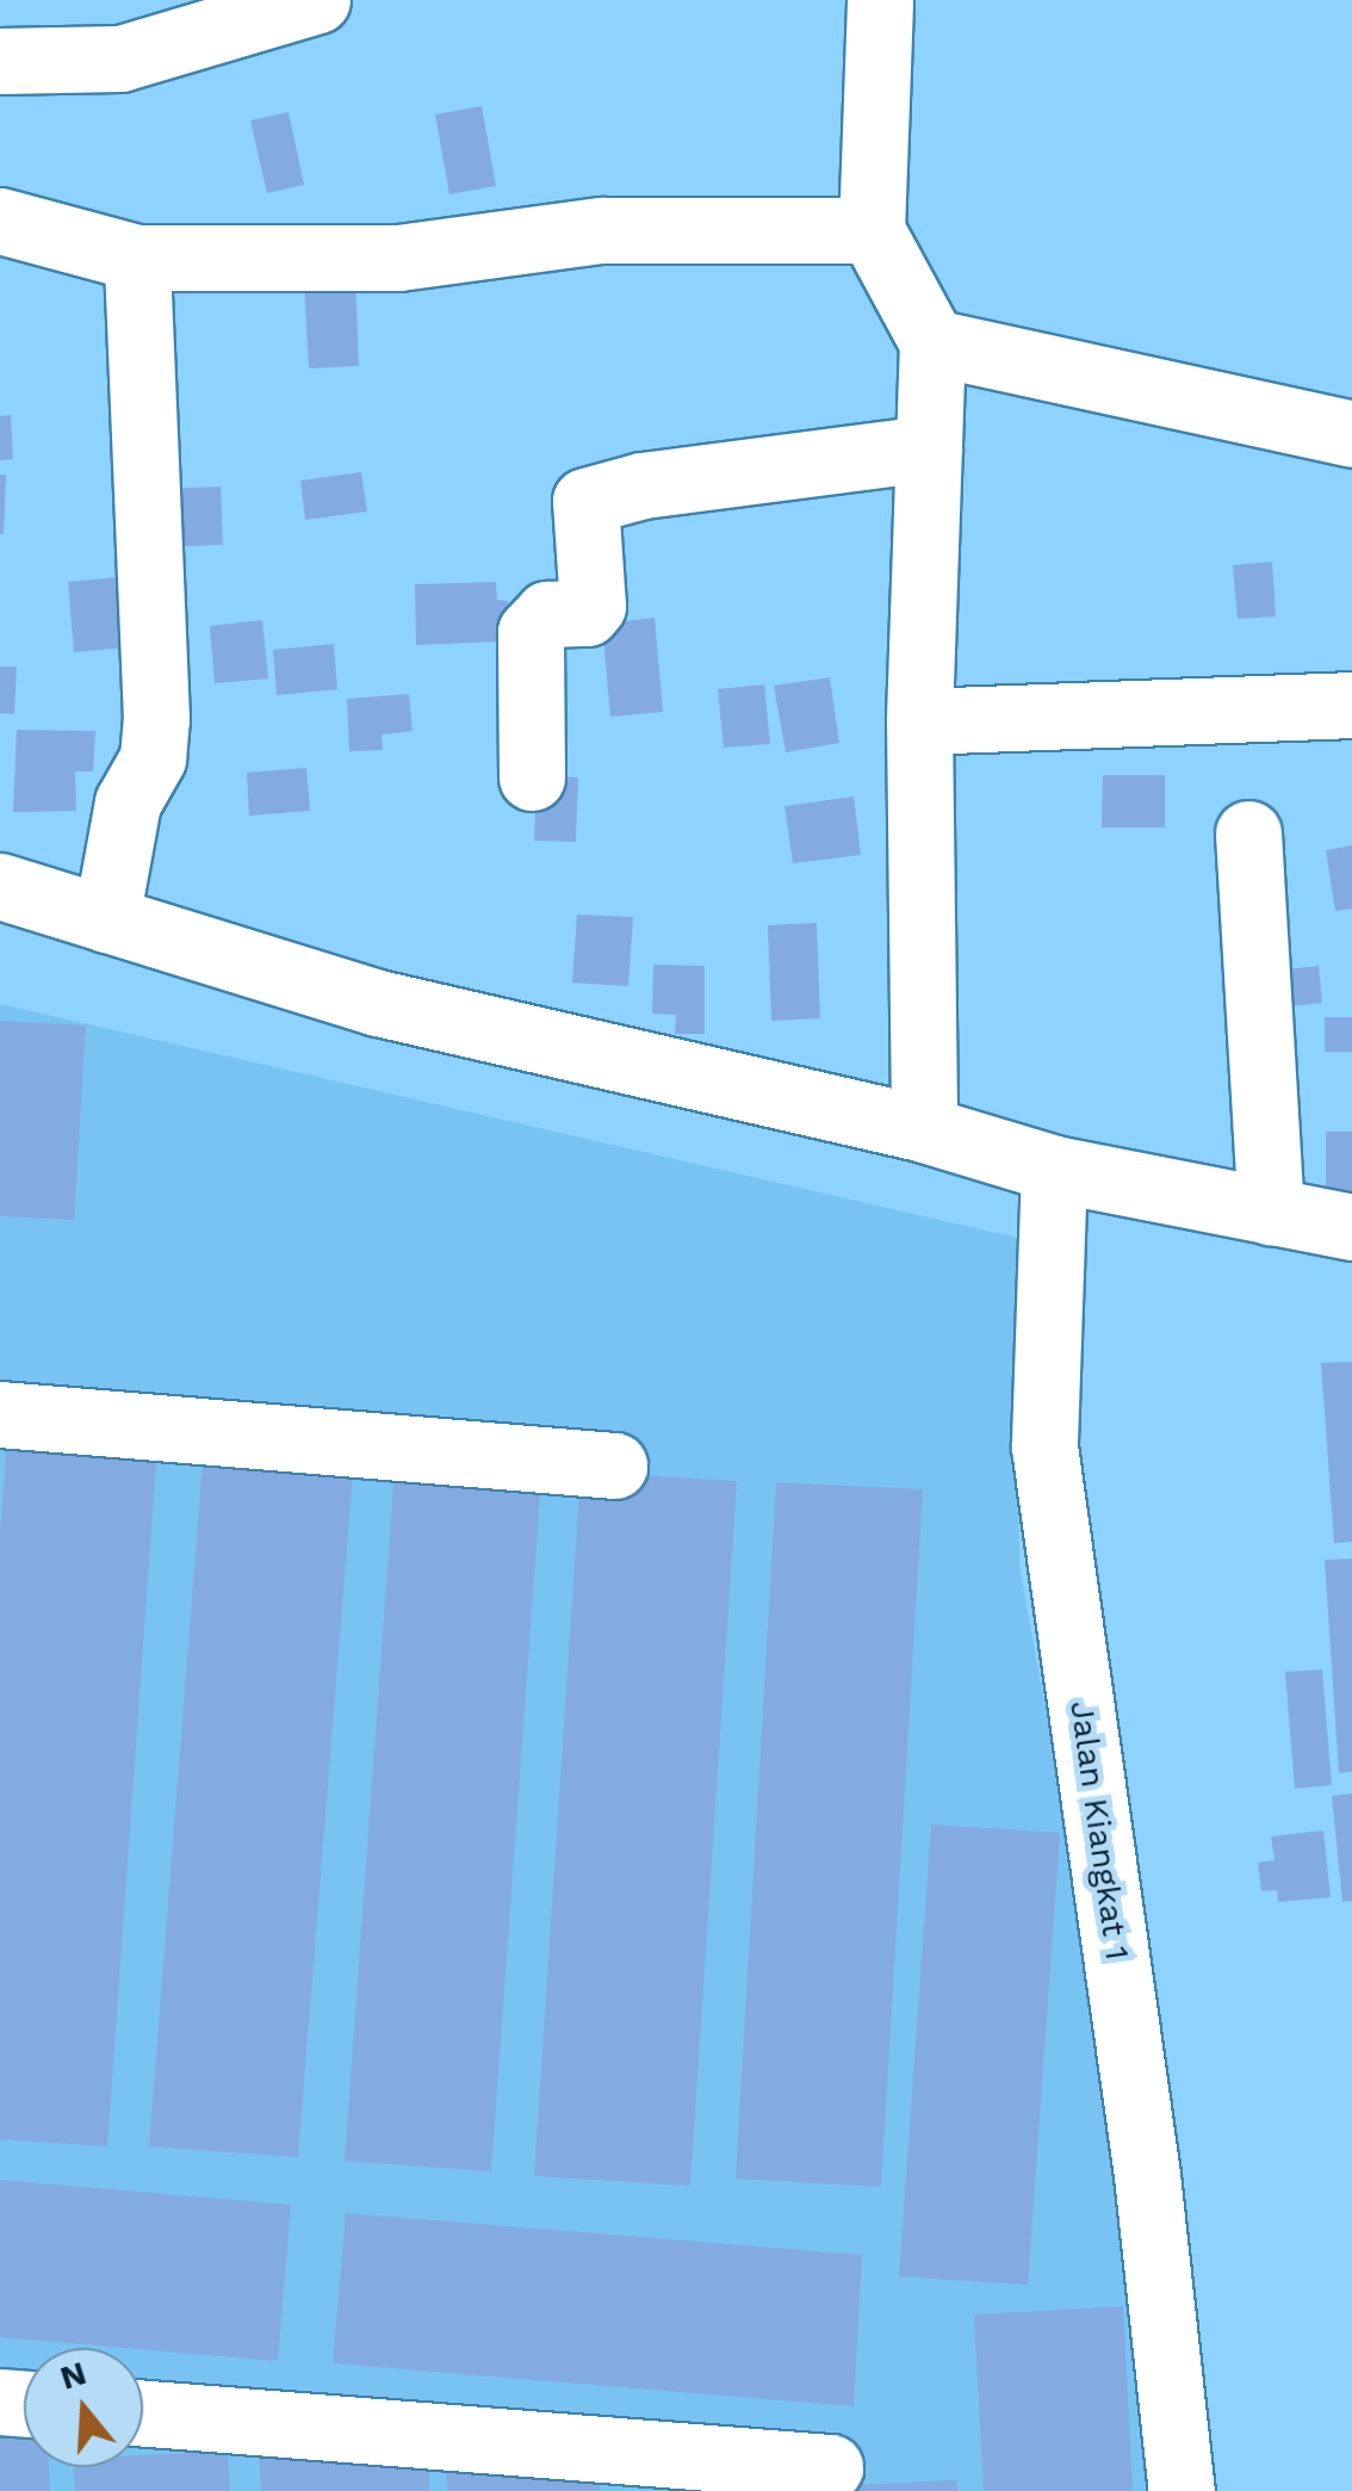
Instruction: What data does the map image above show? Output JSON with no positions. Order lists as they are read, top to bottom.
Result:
{
  "streets": {
    "street": ["Jalan Kiangkat 1"]
  },
  "north": "top"
}
